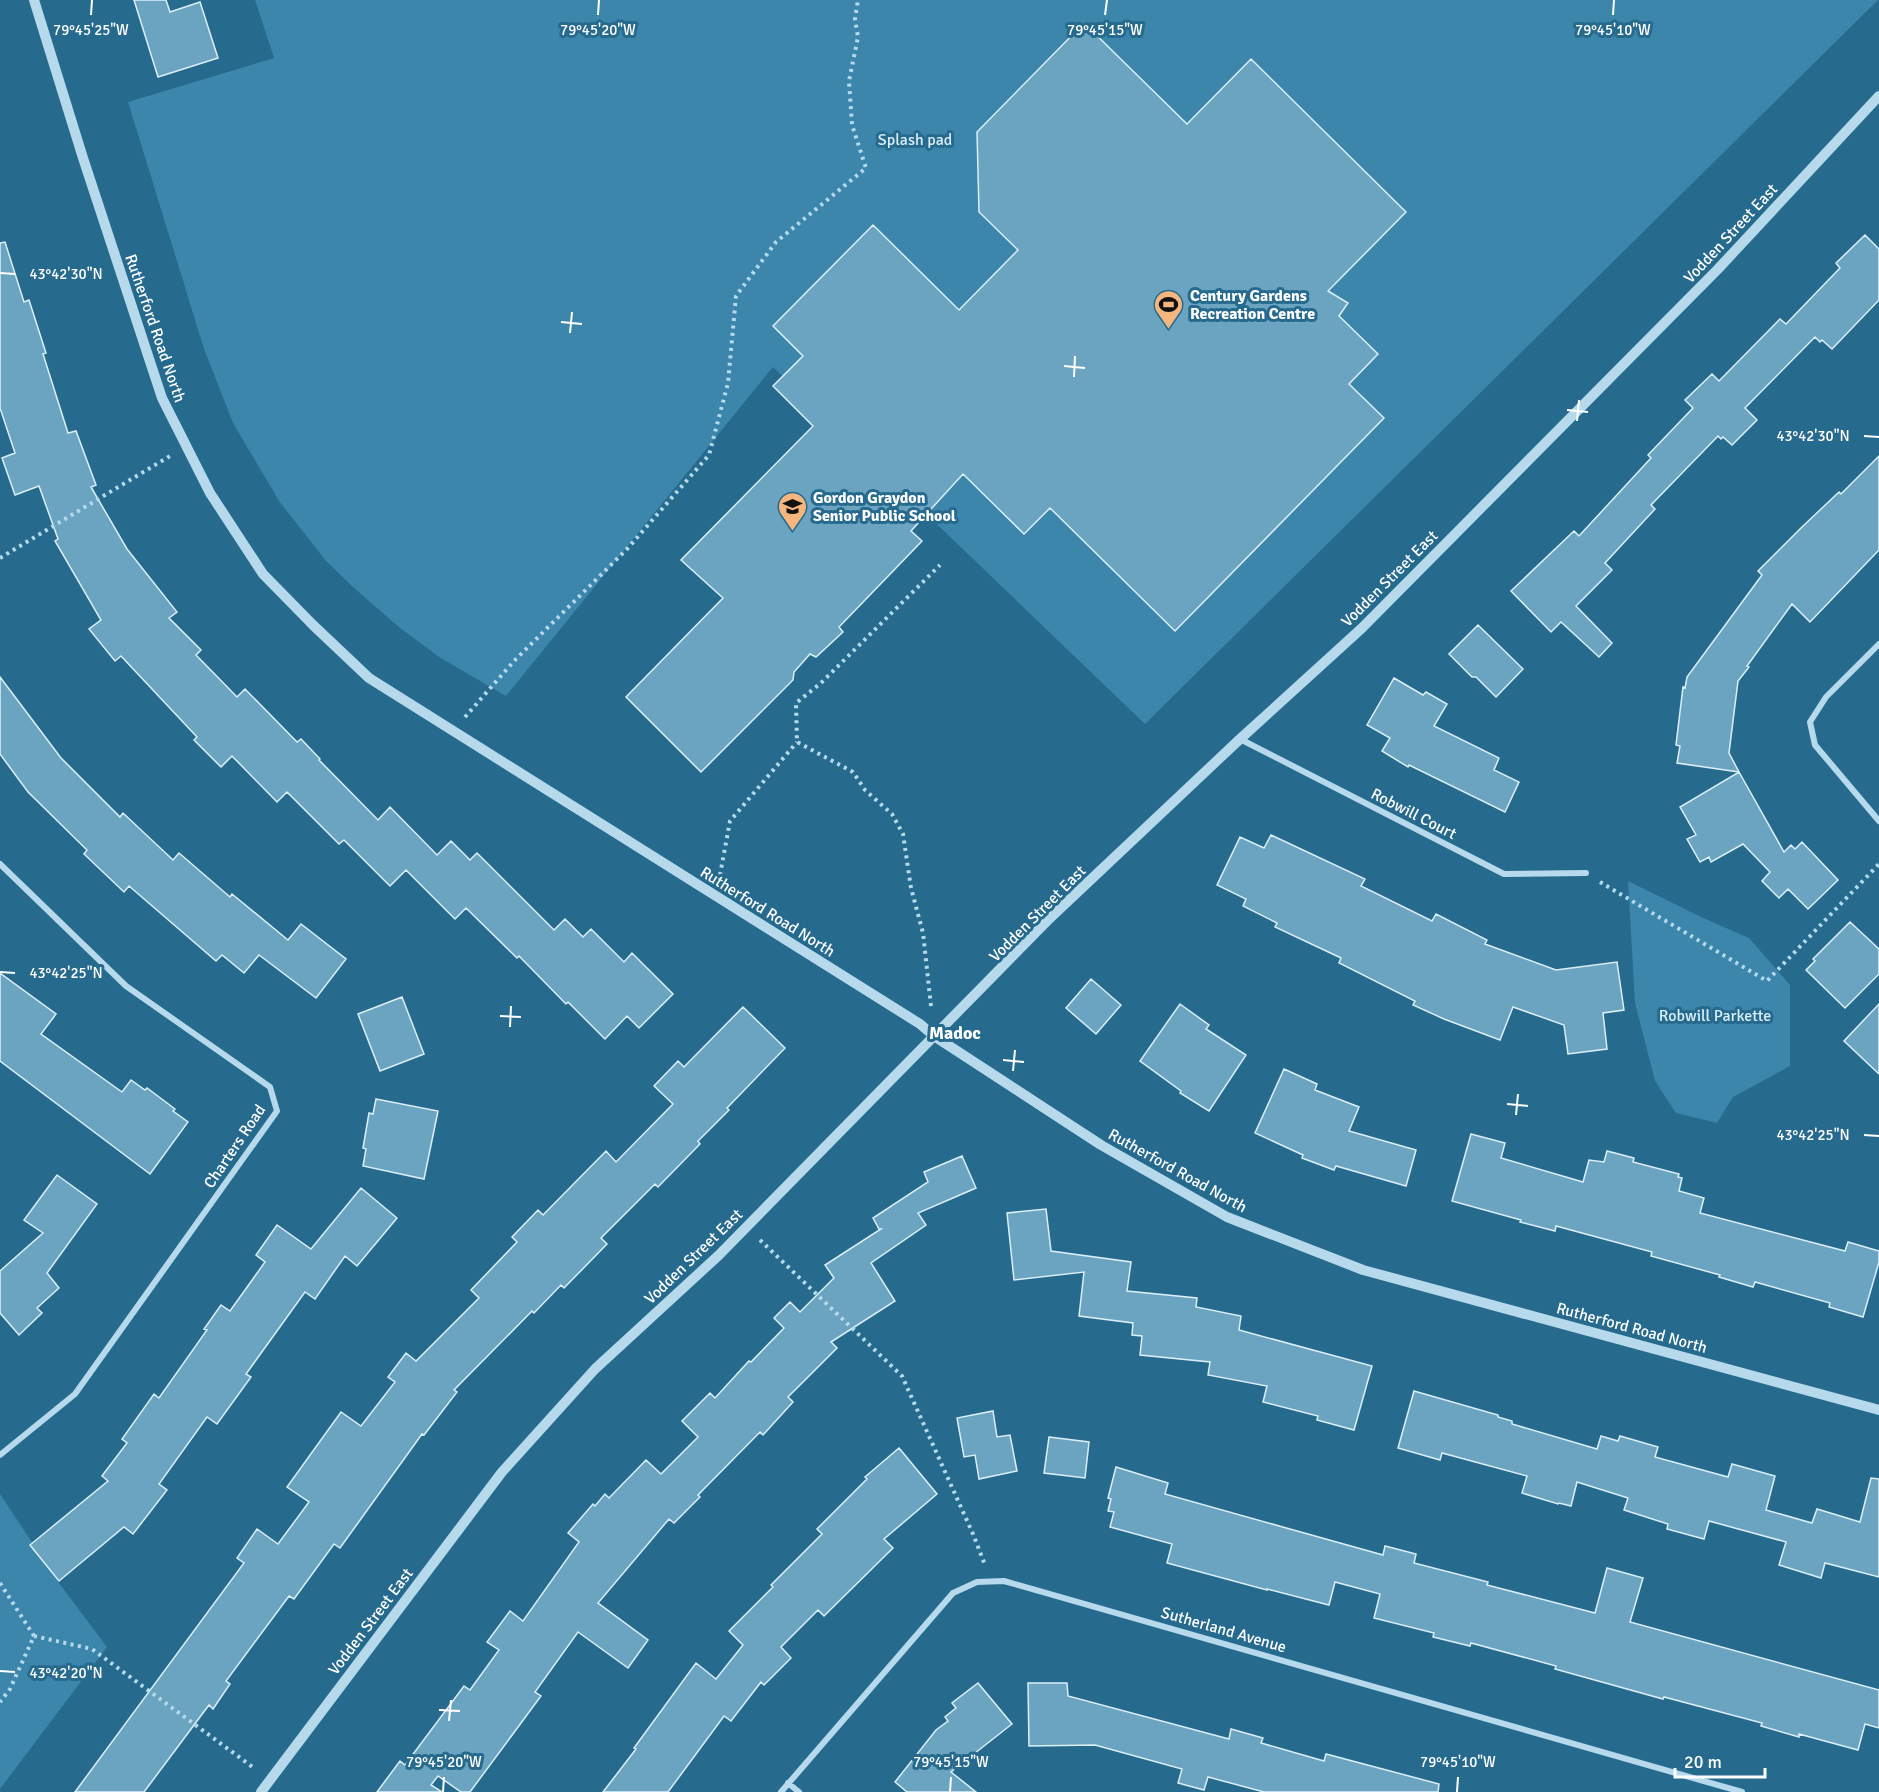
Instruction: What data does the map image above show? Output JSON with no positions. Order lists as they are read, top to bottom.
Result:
{
  "streets": {
    "street": [
      "Vodden Street East",
      "Rutherford Road North",
      "Robwill Court",
      "Charters Road",
      "Sutherland Avenue"
    ]
  },
  "crossings": [
    ["Vodden Street East", "Rutherford Road North"],
    ["Vodden Street East", "Robwill Court"]
  ],
  "districts": ["Madoc"],
  "parks": ["Splash pad", "Robwill Parkette"],
  "places": {
    "sports": ["Century Gardens Recreation Centre"],
    "school or university": ["Gordon Graydon Senior Public School"]
  },
  "scale_bar": "20 m",
  "coordinates": [
    "79°45'25\"W",
    "79°45'20\"W",
    "79°45'15\"W",
    "79°45'10\"W",
    "43°42'30\"N",
    "43°42'25\"N",
    "43°42'20\"N"
  ]
}
